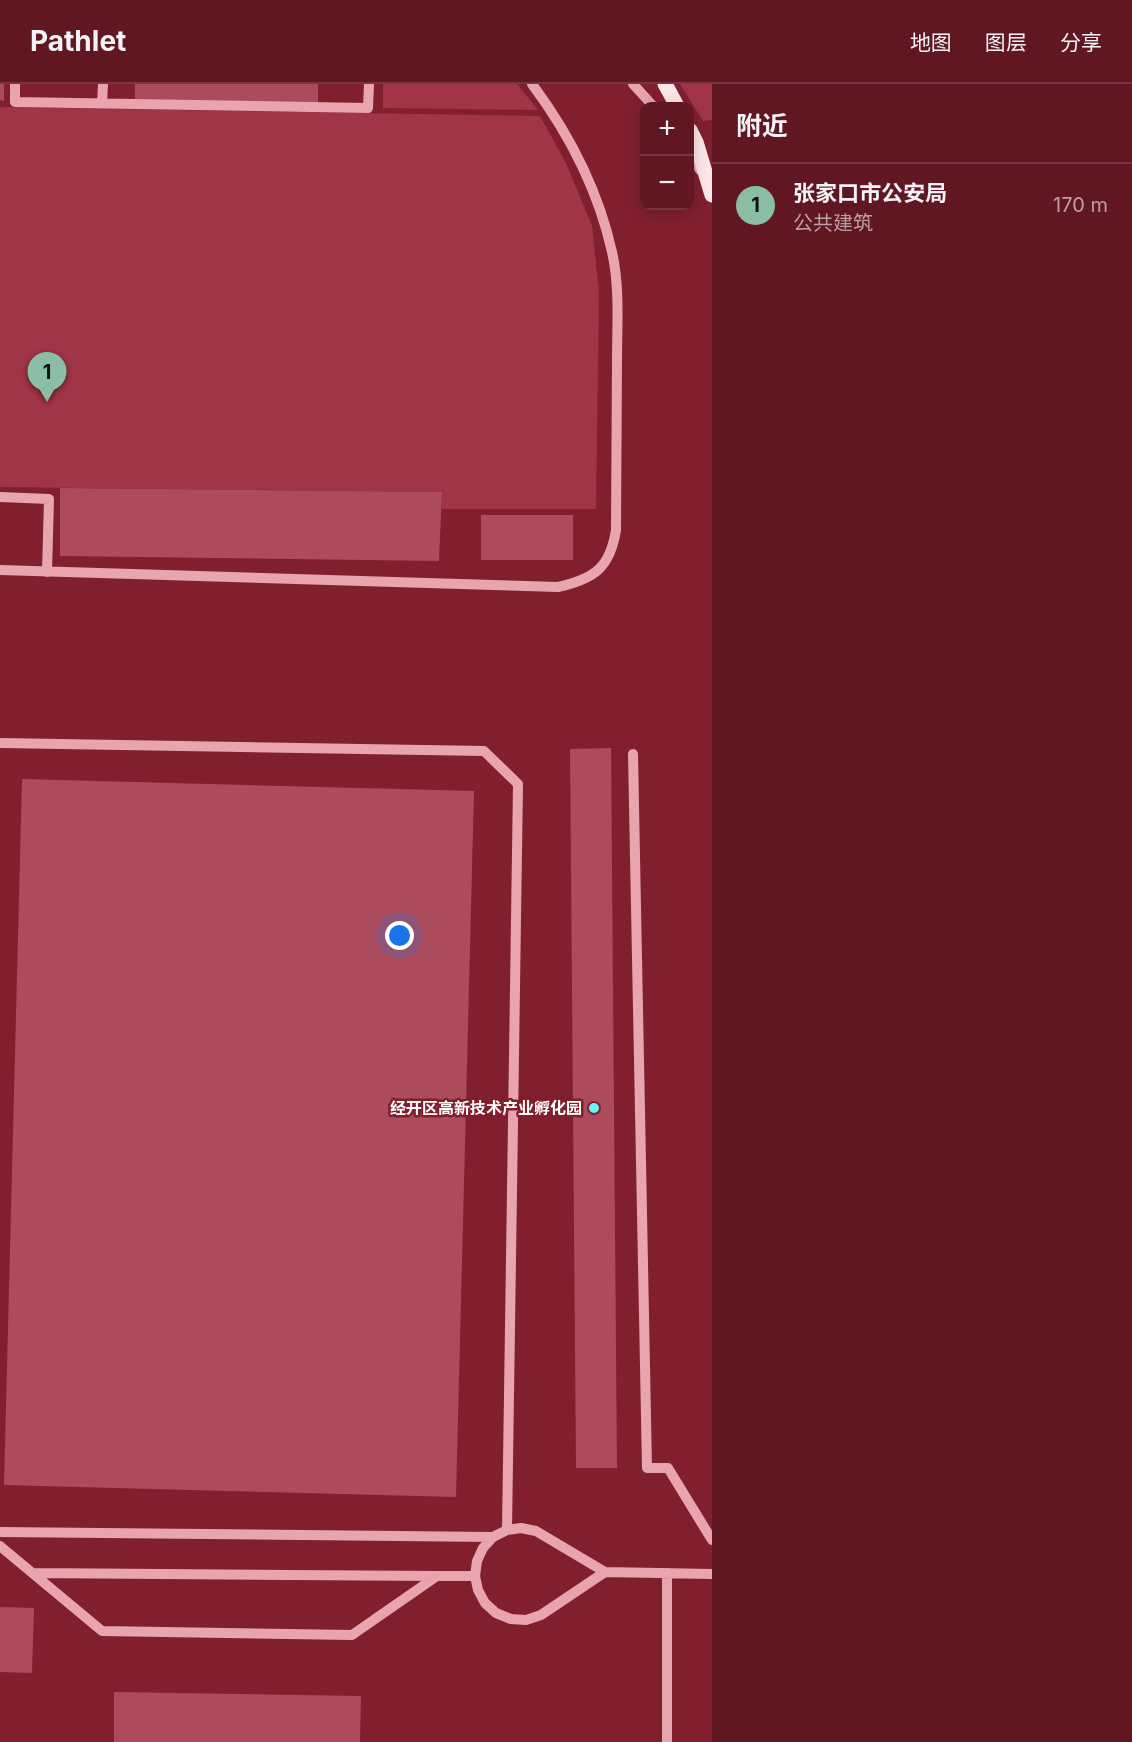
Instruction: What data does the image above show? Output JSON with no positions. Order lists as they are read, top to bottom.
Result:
{
  "places": ["经开区高新技术产业孵化园"],
  "page": {
    "header": "Pathlet",
    "nav": ["地图", "图层", "分享"],
    "heading": "附近",
    "map_buttons": ["+", "−"],
    "list": [
      {
        "mark": "1",
        "name": "张家口市公安局",
        "note": "公共建筑",
        "value": "170 m"
      }
    ],
    "pins": "1"
  }
}
